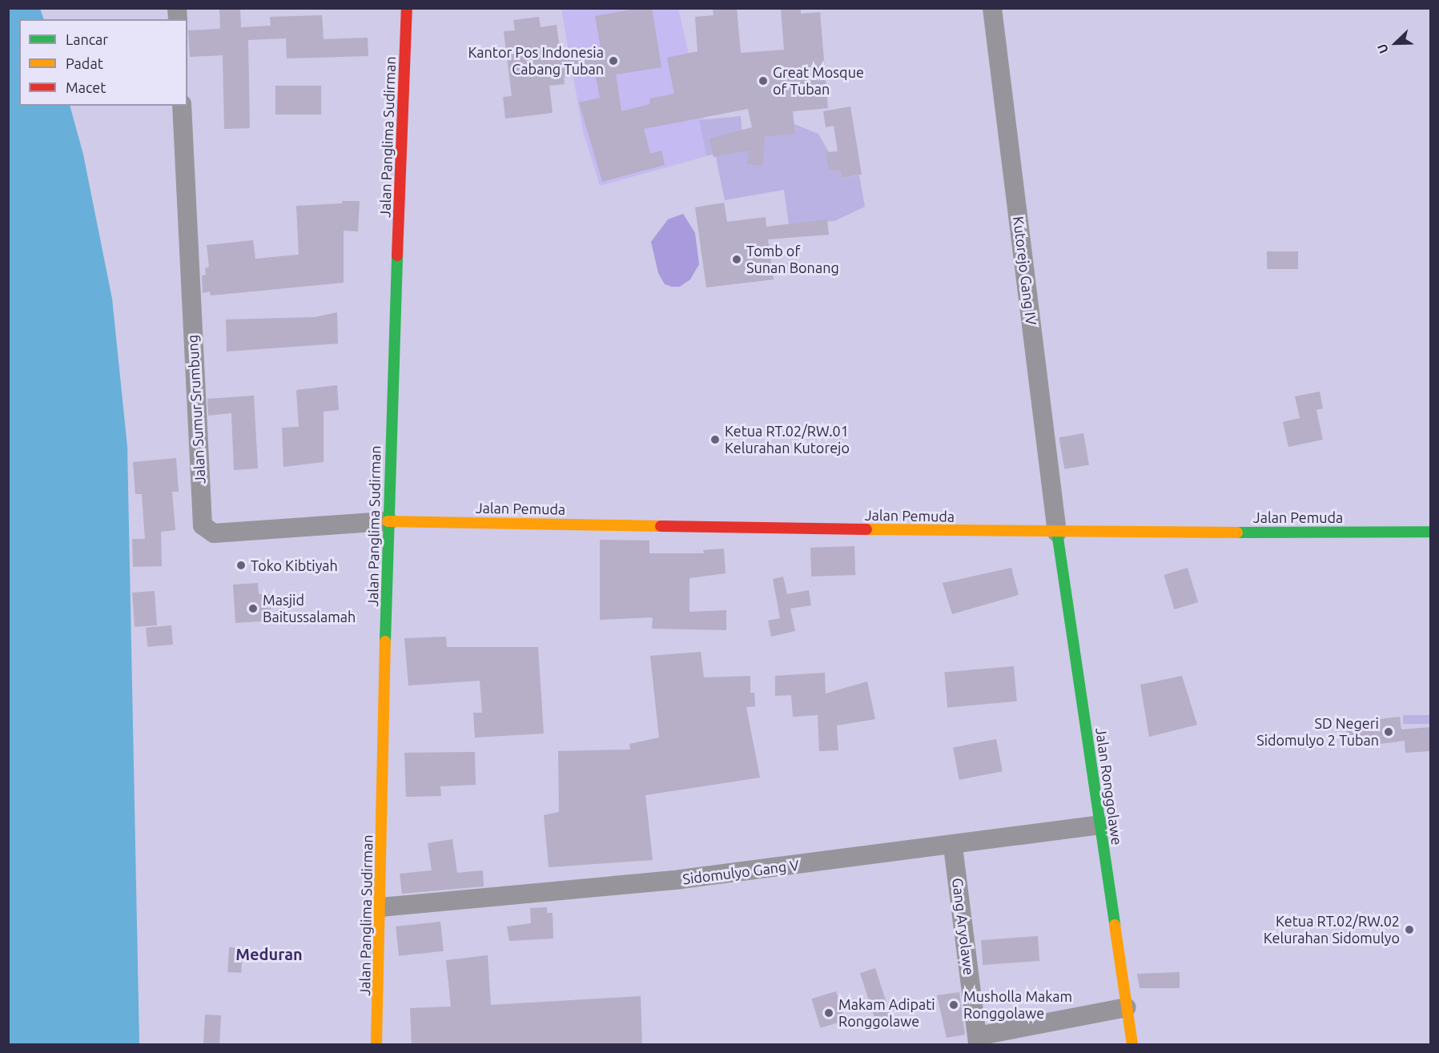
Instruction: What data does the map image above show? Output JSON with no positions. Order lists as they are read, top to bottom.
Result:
{
  "streets": {
    "main road": ["Jalan Panglima Sudirman", "Jalan Pemuda", "Jalan Ronggolawe"],
    "street": [
      "Kutorejo Gang IV",
      "Jalan Sumur Srumbung",
      "Sidomulyo Gang V",
      "Gang Aryolawe"
    ]
  },
  "crossings": [
    ["Jalan Panglima Sudirman", "Jalan Sumur Srumbung"],
    ["Jalan Panglima Sudirman", "Jalan Pemuda"],
    ["Jalan Panglima Sudirman", "Sidomulyo Gang V"],
    ["Kutorejo Gang IV", "Jalan Pemuda"],
    ["Kutorejo Gang IV", "Jalan Ronggolawe"],
    ["Jalan Sumur Srumbung", "Jalan Pemuda"],
    ["Jalan Pemuda", "Jalan Ronggolawe"],
    ["Jalan Ronggolawe", "Sidomulyo Gang V"],
    ["Jalan Ronggolawe", "Gang Aryolawe"],
    ["Sidomulyo Gang V", "Gang Aryolawe"]
  ],
  "districts": ["Meduran"],
  "places": [
    "Kantor Pos Indonesia Cabang Tuban",
    "Great Mosque of Tuban",
    "Tomb of Sunan Bonang",
    "Ketua RT.02/RW.01 Kelurahan Kutorejo",
    "Toko Kibtiyah",
    "Masjid Baitussalamah",
    "SD Negeri Sidomulyo 2 Tuban",
    "Ketua RT.02/RW.02 Kelurahan Sidomulyo",
    "Musholla Makam Ronggolawe",
    "Makam Adipati Ronggolawe"
  ],
  "legend": ["Lancar", "Padat", "Macet"],
  "north": "bottom left"
}
